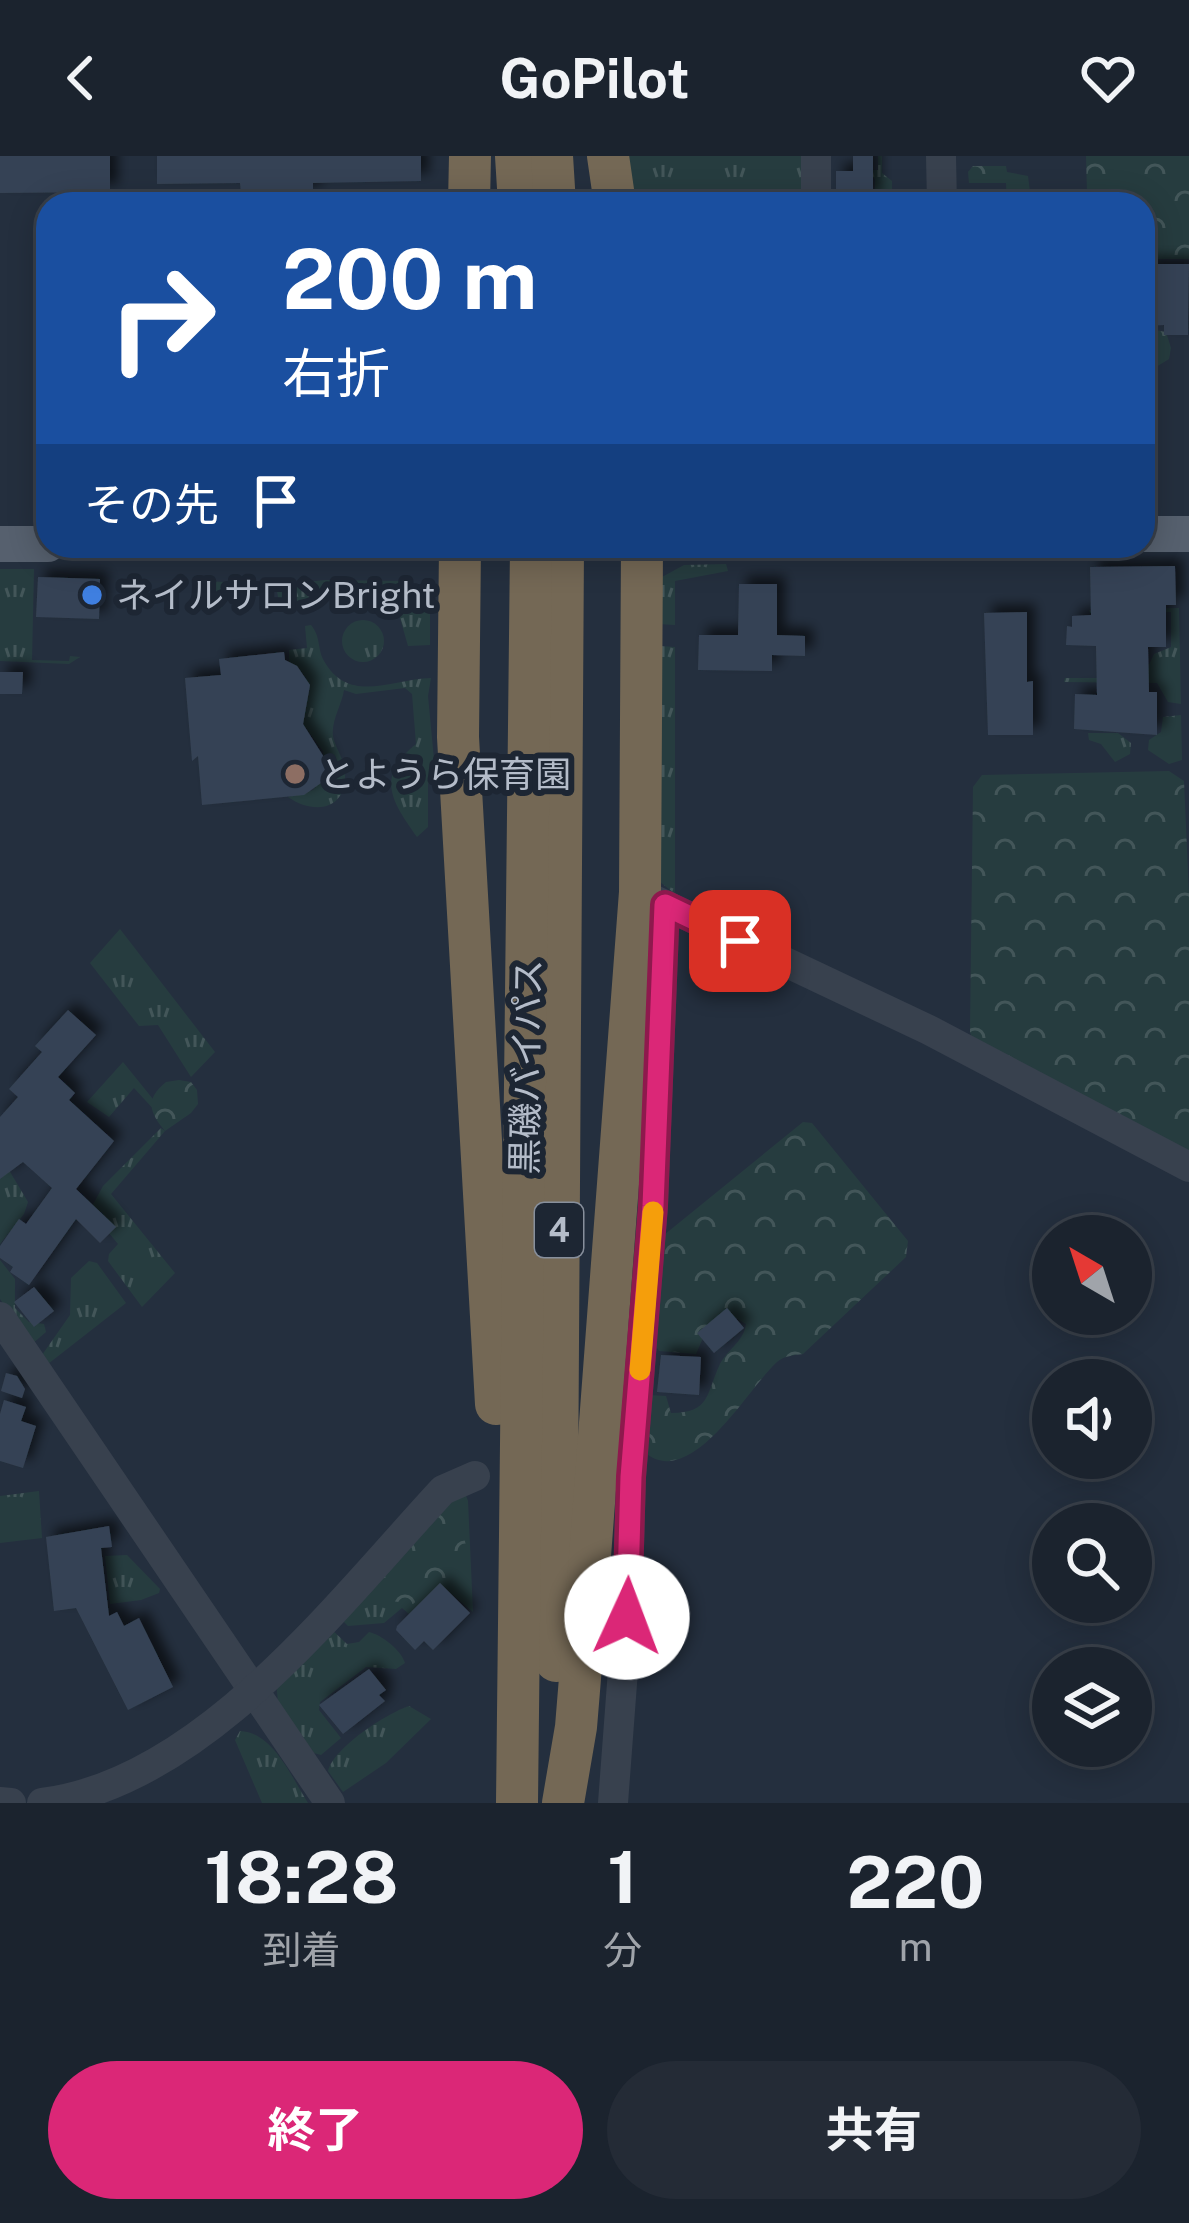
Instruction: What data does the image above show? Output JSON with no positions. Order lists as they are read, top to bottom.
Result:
{
  "streets": {
    "highway": ["黒磯バイパス", "4"]
  },
  "crossings": [
    ["黒磯バイパス", "4"]
  ],
  "places": ["ネイルサロンBright", "とようら保育園"],
  "north": "top left",
  "page": {
    "header": "GoPilot",
    "turn": ["200 m", "右折"],
    "then": "その先",
    "eta": [
      "18:28",
      "到着",
      "1",
      "分",
      "220",
      "m"
    ],
    "buttons": ["終了", "共有"]
  }
}
